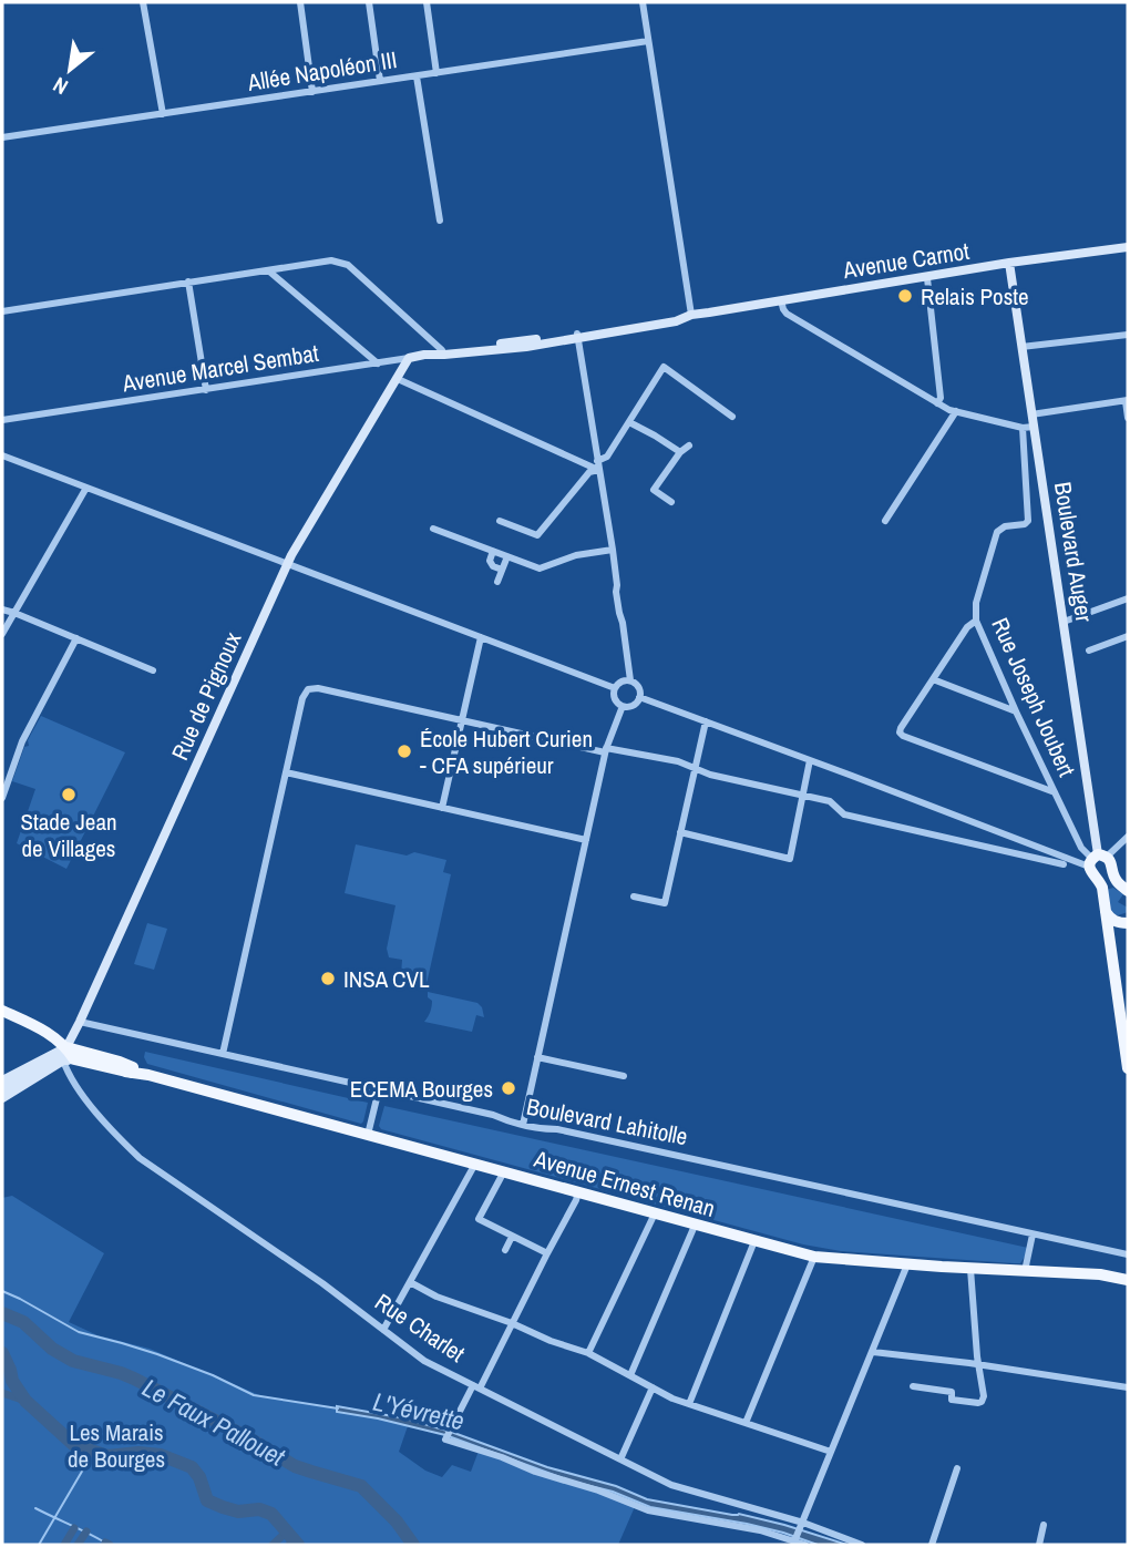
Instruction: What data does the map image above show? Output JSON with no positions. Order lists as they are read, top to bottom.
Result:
{
  "streets": {
    "main road": [
      "Avenue Carnot",
      "Avenue Marcel Sembat",
      "Boulevard Auger",
      "Rue de Pignoux",
      "Avenue Ernest Renan"
    ],
    "street": [
      "Allée Napoléon III",
      "Rue Joseph Joubert",
      "Boulevard Lahitolle",
      "Rue Charlet"
    ]
  },
  "crossings": [
    ["Avenue Carnot", "Avenue Marcel Sembat"],
    ["Avenue Carnot", "Boulevard Auger"],
    ["Avenue Marcel Sembat", "Rue de Pignoux"],
    ["Boulevard Auger", "Rue Joseph Joubert"],
    ["Rue de Pignoux", "Boulevard Lahitolle"],
    ["Rue de Pignoux", "Avenue Ernest Renan"],
    ["Avenue Ernest Renan", "Rue Charlet"]
  ],
  "water": ["L'Yévrette", "Le Faux Pallouet"],
  "parks": ["Les Marais de Bourges"],
  "places": [
    "Relais Poste",
    "École Hubert Curien - CFA supérieur",
    "Stade Jean de Villages",
    "INSA CVL",
    "ECEMA Bourges"
  ],
  "north": "bottom left"
}
